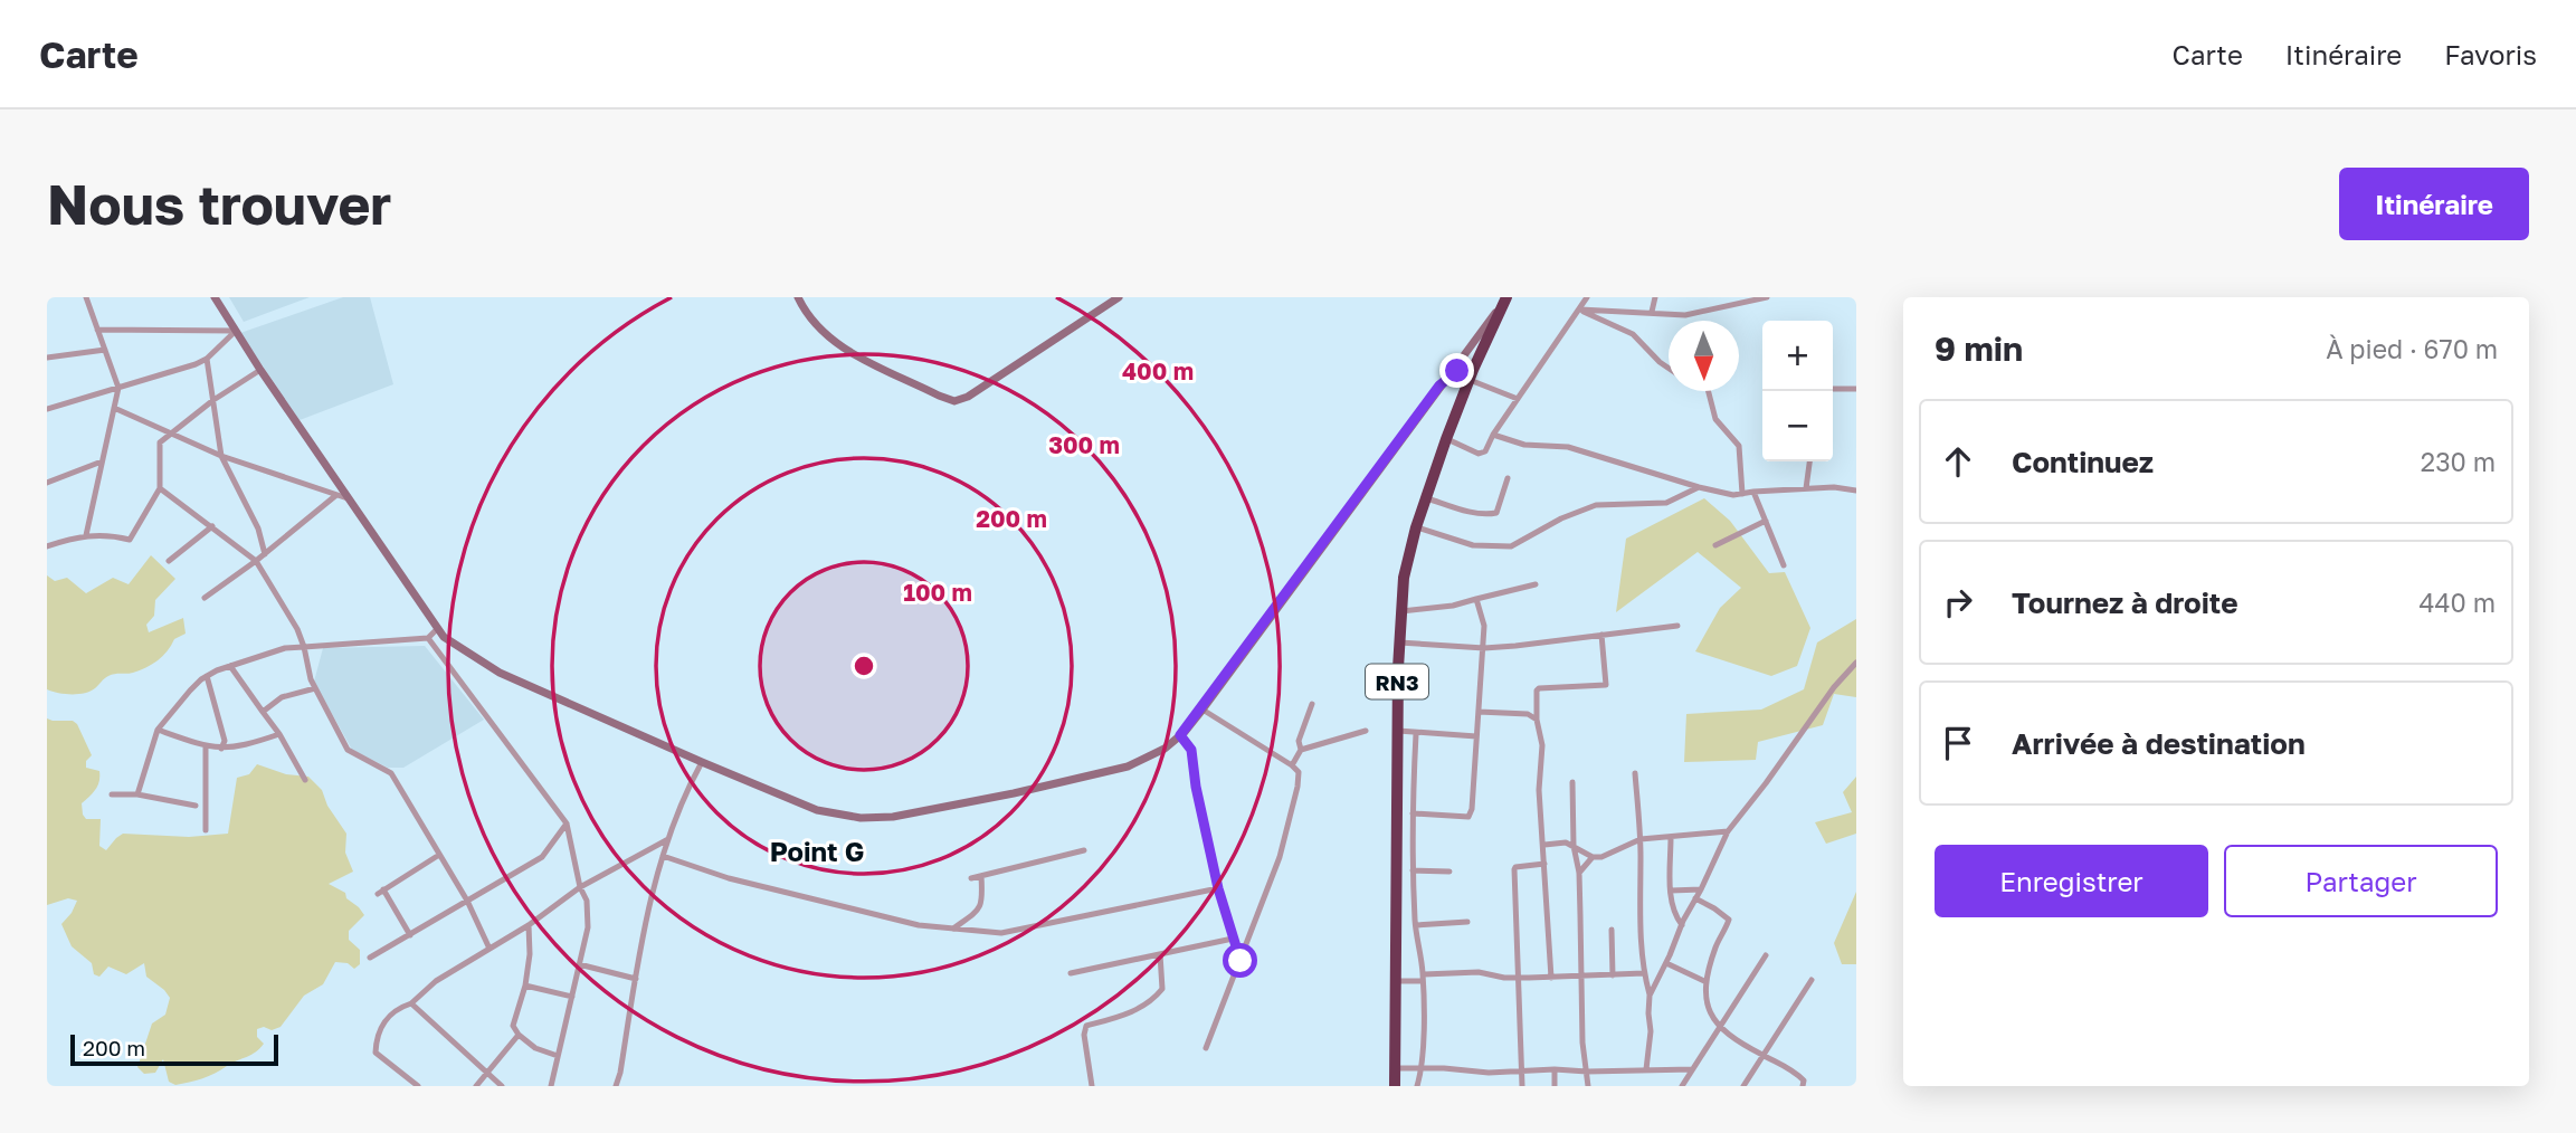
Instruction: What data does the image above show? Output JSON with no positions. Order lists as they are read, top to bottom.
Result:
{
  "streets": {
    "highway": ["RN3"]
  },
  "districts": ["Point G"],
  "scale_bar": "200 m",
  "north": "bottom",
  "page": {
    "header": "Carte",
    "nav": ["Carte", "Itinéraire", "Favoris"],
    "buttons": [
      "Itinéraire",
      ["Enregistrer", "Partager"]
    ],
    "title": "Nous trouver",
    "heading": ["9 min", "À pied · 670 m"],
    "map_buttons": ["+", "−"],
    "list": [
      ["Continuez", "230 m"],
      ["Tournez à droite", "440 m"],
      "Arrivée à destination"
    ],
    "scale": "200 m"
  },
  "rings": [
    "400 m",
    "300 m",
    "200 m",
    "100 m"
  ]
}
